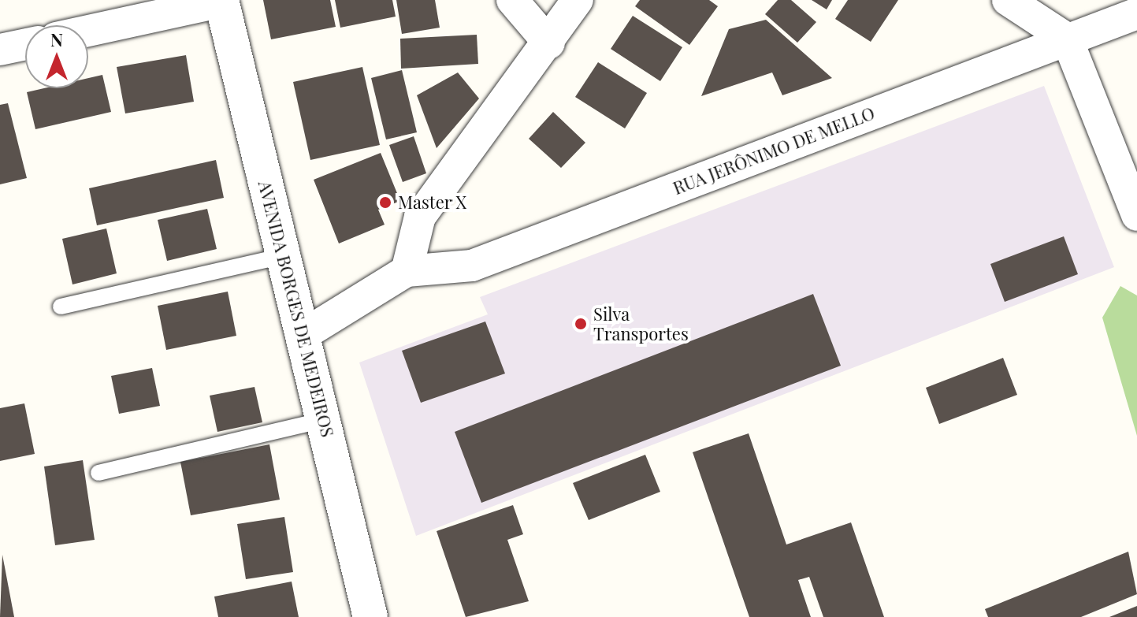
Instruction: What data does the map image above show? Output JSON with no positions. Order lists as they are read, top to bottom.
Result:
{
  "streets": {
    "street": ["RUA JERÔNIMO DE MELLO", "AVENIDA BORGES DE MEDEIROS"]
  },
  "places": ["Master X", "Silva Transportes"],
  "north": "top"
}
